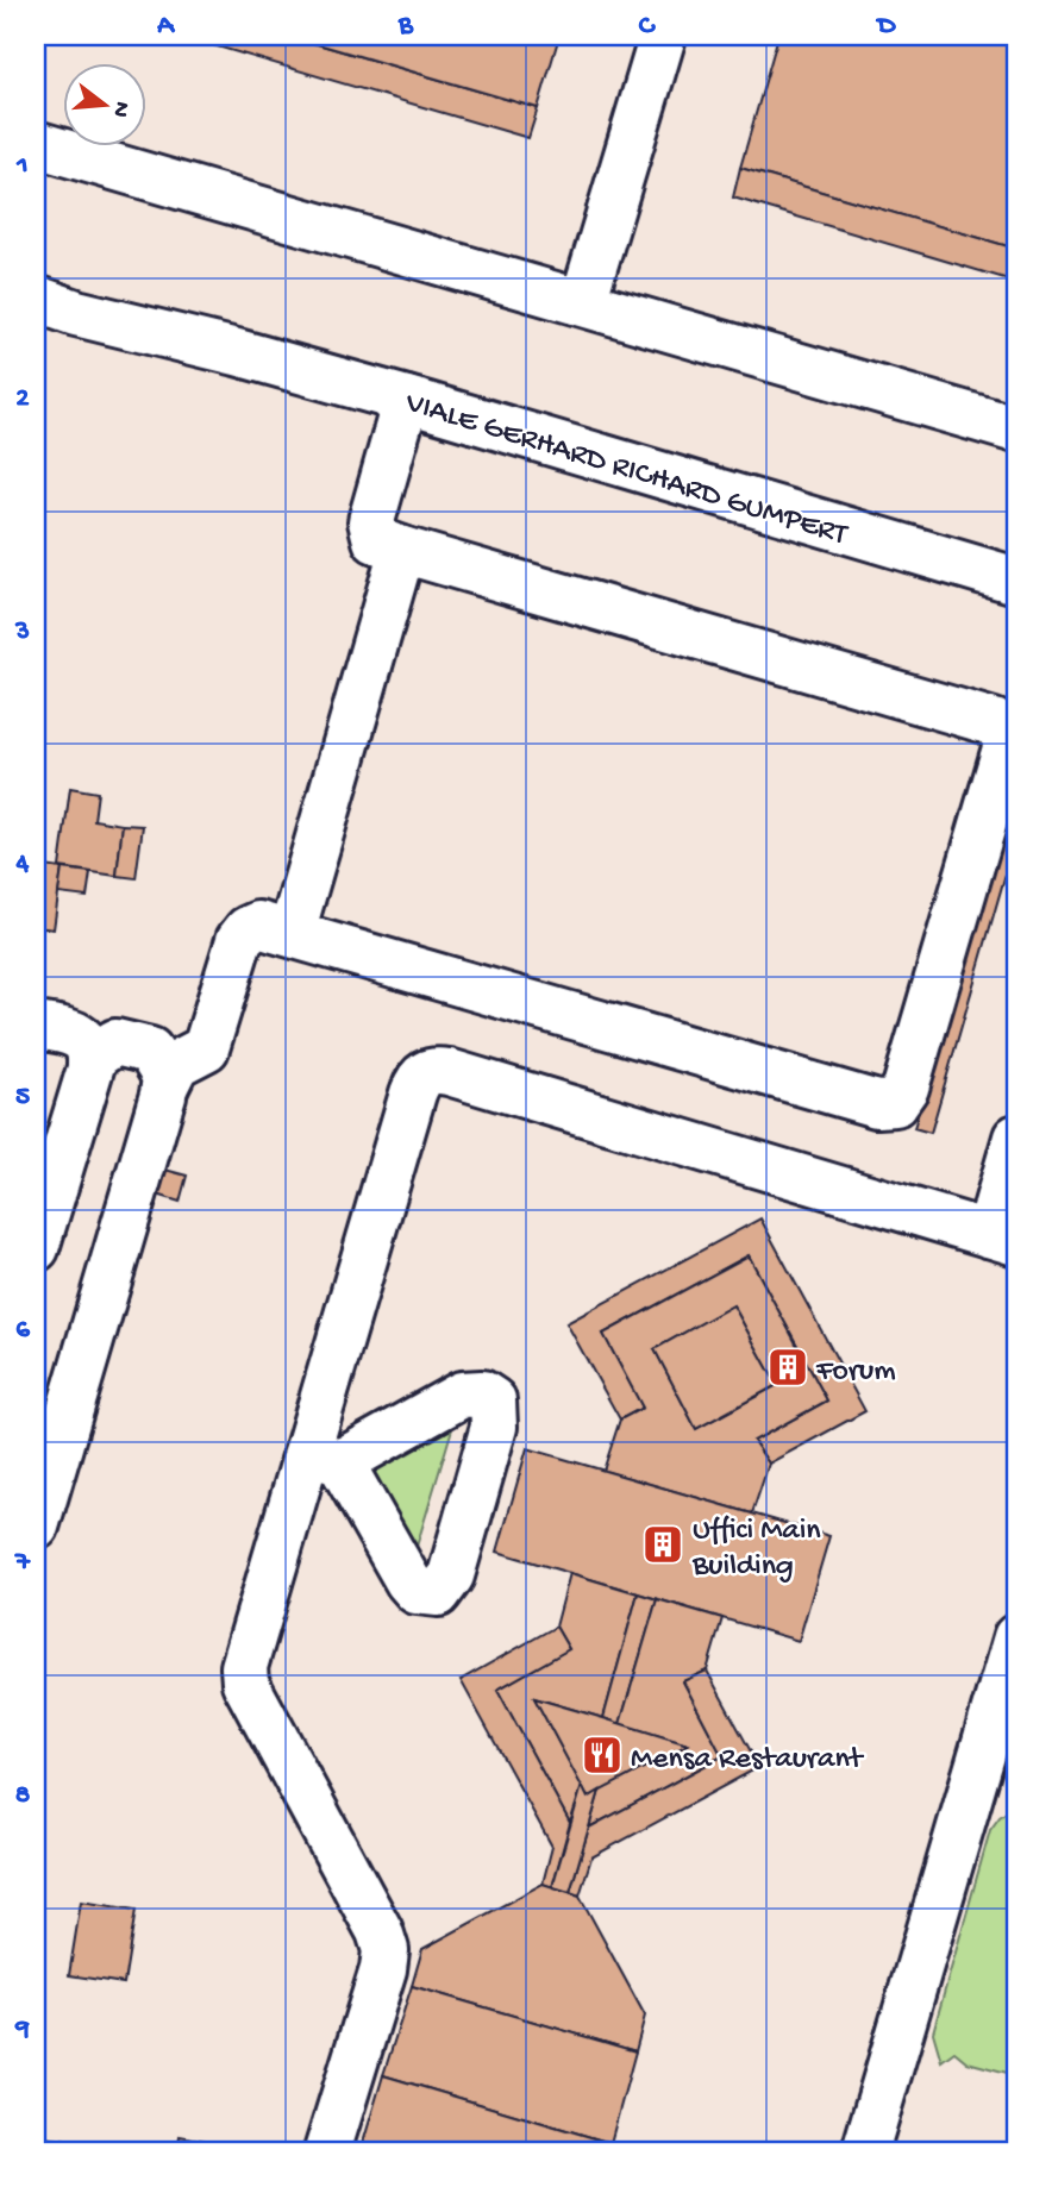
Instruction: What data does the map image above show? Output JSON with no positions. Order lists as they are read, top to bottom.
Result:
{
  "streets": {
    "street": ["VIALE GERHARD RICHARD GUMPERT"]
  },
  "places": {
    "building": ["Forum", "Uffici Main Building"],
    "restaurant": ["Mensa Restaurant"]
  },
  "north": "right",
  "grid": {
    "columns": [
      "A",
      "B",
      "C",
      "D"
    ],
    "rows": [
      "1",
      "2",
      "3",
      "4",
      "5",
      "6",
      "7",
      "8",
      "9"
    ]
  }
}
